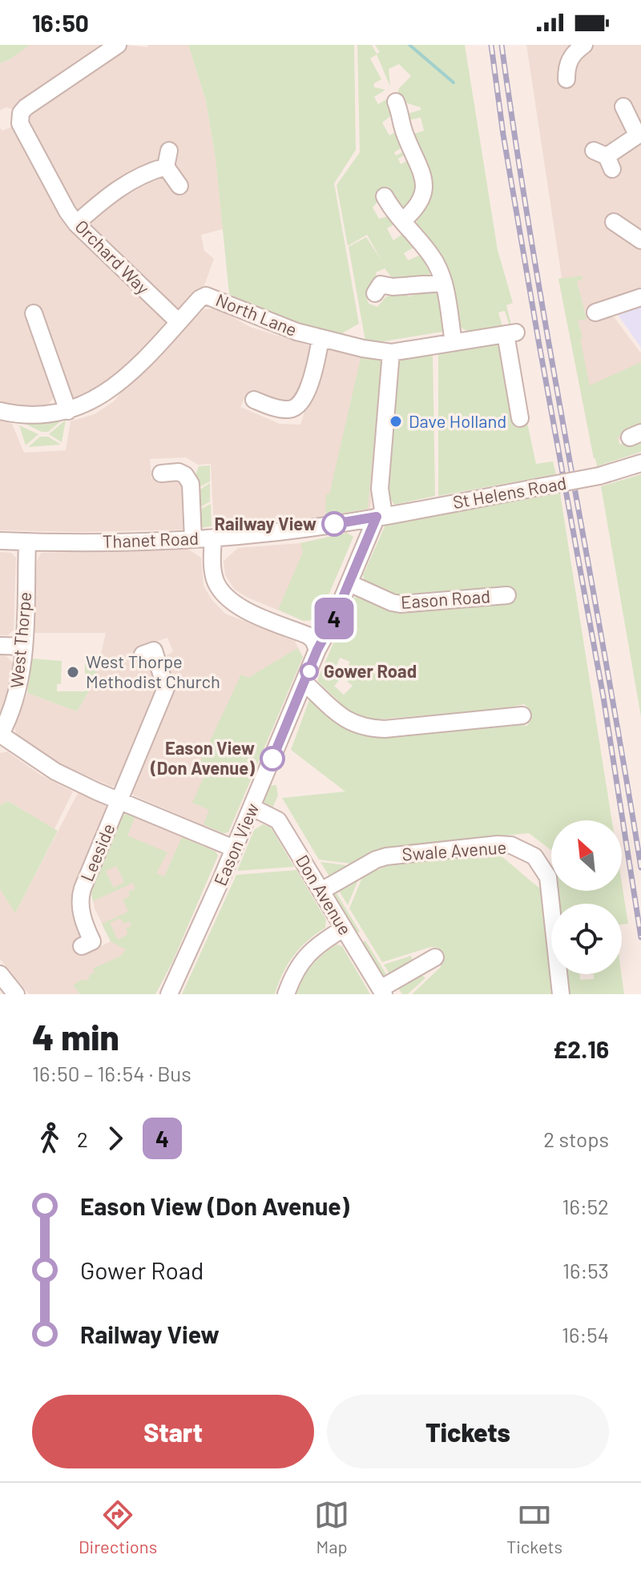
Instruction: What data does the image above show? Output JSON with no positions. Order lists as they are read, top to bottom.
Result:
{
  "streets": {
    "street": [
      "Orchard Way",
      "North Lane",
      "St Helens Road",
      "Thanet Road",
      "Eason Road",
      "West Thorpe",
      "Eason View",
      "Swale Avenue",
      "Leeside",
      "Don Avenue"
    ]
  },
  "crossings": [
    ["Orchard Way", "North Lane"],
    ["St Helens Road", "Thanet Road"],
    ["St Helens Road", "Eason View"],
    ["Thanet Road", "West Thorpe"],
    ["Thanet Road", "Eason View"],
    ["Eason Road", "Eason View"],
    ["West Thorpe", "Leeside"],
    ["Eason View", "Leeside"],
    ["Eason View", "Don Avenue"],
    ["Swale Avenue", "Don Avenue"]
  ],
  "places": [
    "Dave Holland",
    "Railway View",
    "Gower Road",
    "West Thorpe Methodist Church",
    "Eason View (Don Avenue)"
  ],
  "lines": ["bus line 4"],
  "north": "top left",
  "page": {
    "status": "16:50",
    "on_map": "4",
    "heading": ["4 min", "16:50 – 16:54 · Bus", "£2.16"],
    "legs": ["2", "4", "2 stops"],
    "list": [
      {
        "name": "Eason View (Don Avenue)",
        "value": "16:52"
      },
      {
        "name": "Gower Road",
        "value": "16:53"
      },
      {
        "name": "Railway View",
        "value": "16:54"
      }
    ],
    "buttons": ["Start", "Tickets"],
    "tabs": ["Directions", "Map", "Tickets"]
  }
}
